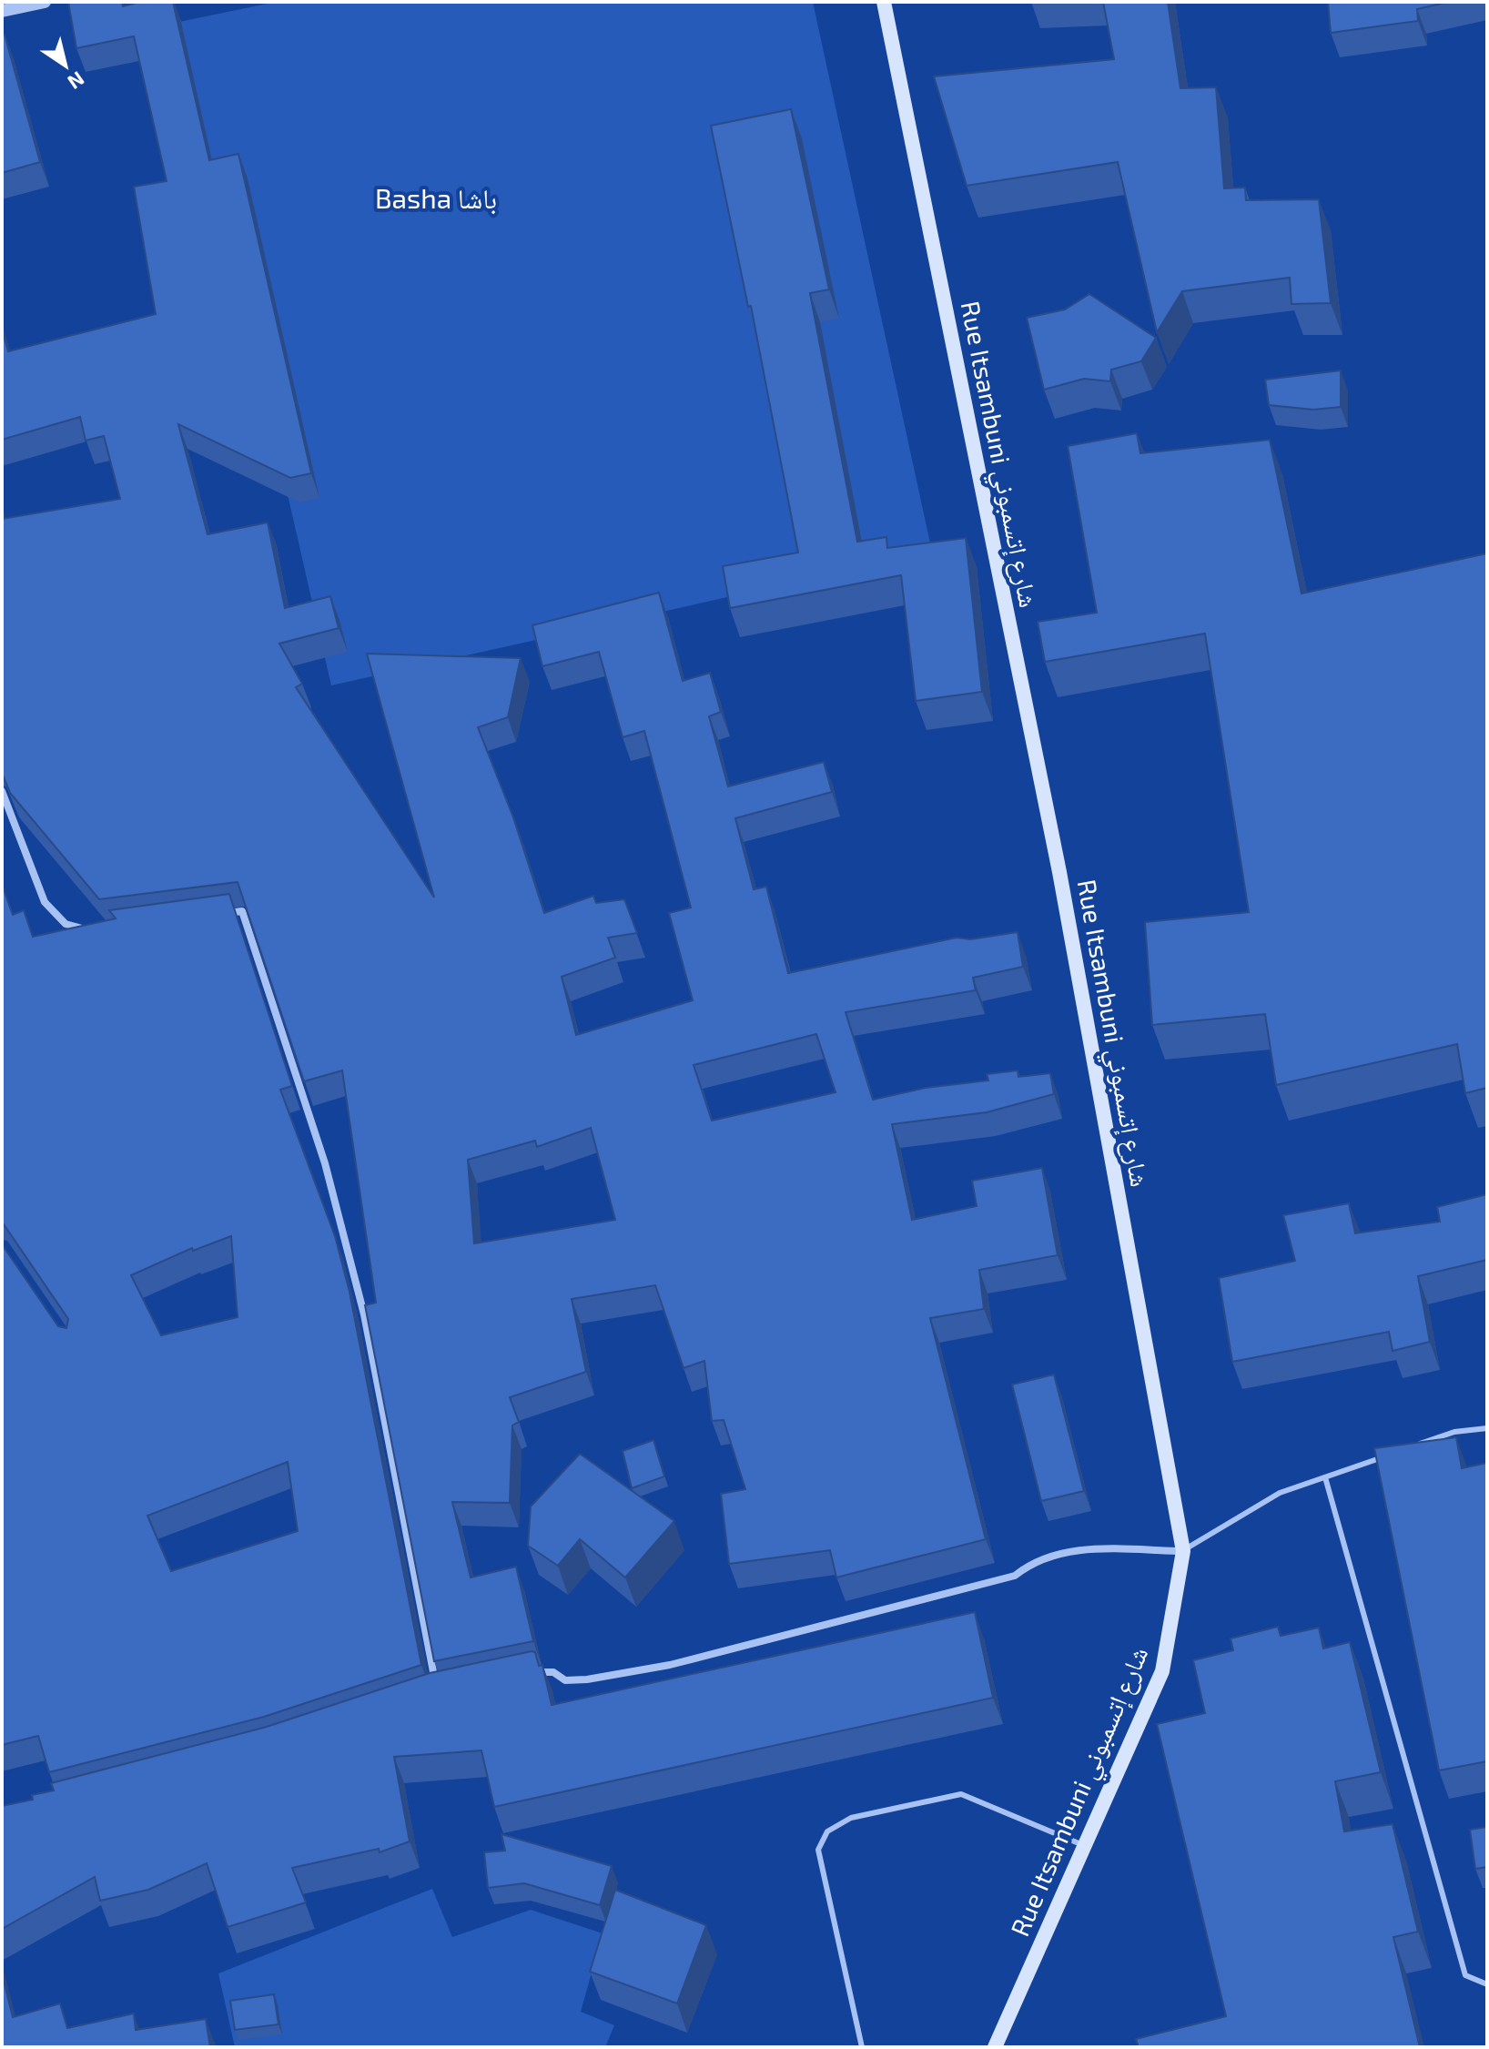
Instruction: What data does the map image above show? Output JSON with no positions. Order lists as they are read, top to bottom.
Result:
{
  "streets": {
    "main road": ["Rue Itsambuni شارع إتسمبوني"]
  },
  "districts": ["Basha باشا"],
  "north": "bottom right"
}
